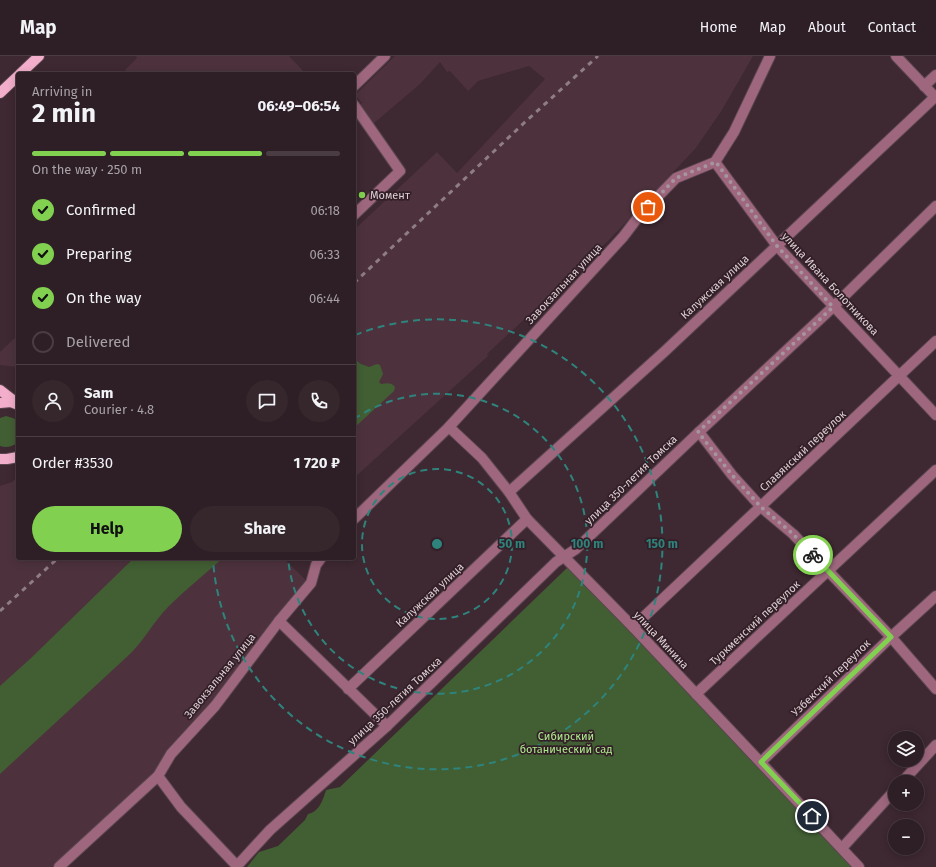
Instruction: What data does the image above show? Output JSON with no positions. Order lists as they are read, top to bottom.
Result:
{
  "streets": {
    "street": [
      "Завокзальная улица",
      "улица Ивана Болотникова",
      "Калужская улица",
      "Славянский переулок",
      "улица 350-летия Томска",
      "Туркменский переулок",
      "улица Минина",
      "Узбекский переулок"
    ]
  },
  "crossings": [
    ["Завокзальная улица", "улица Ивана Болотникова"],
    ["Завокзальная улица", "улица Минина"],
    ["улица Ивана Болотникова", "Калужская улица"],
    ["улица Ивана Болотникова", "Славянский переулок"],
    ["улица Ивана Болотникова", "улица 350-летия Томска"],
    ["Калужская улица", "улица Минина"],
    ["Славянский переулок", "улица Минина"],
    ["улица 350-летия Томска", "улица Минина"],
    ["Туркменский переулок", "улица Минина"],
    ["улица Минина", "Узбекский переулок"]
  ],
  "parks": ["Сибирский ботанический сад"],
  "places": ["Момент"],
  "page": {
    "header": "Map",
    "nav": [
      "Home",
      "Map",
      "About",
      "Contact"
    ],
    "heading": ["2 min", "Arriving in", "06:49–06:54"],
    "panel": [
      "Sam",
      "Courier · 4.8",
      "Order #3530",
      "1 720 ₽"
    ],
    "bar": "On the way · 250 m",
    "list": [
      ["Confirmed", "06:18"],
      ["Preparing", "06:33"],
      ["On the way", "06:44"],
      "Delivered"
    ],
    "buttons": ["Help", "Share"],
    "map_buttons": ["+", "−"]
  },
  "rings": ["50 m", "100 m", "150 m"]
}
